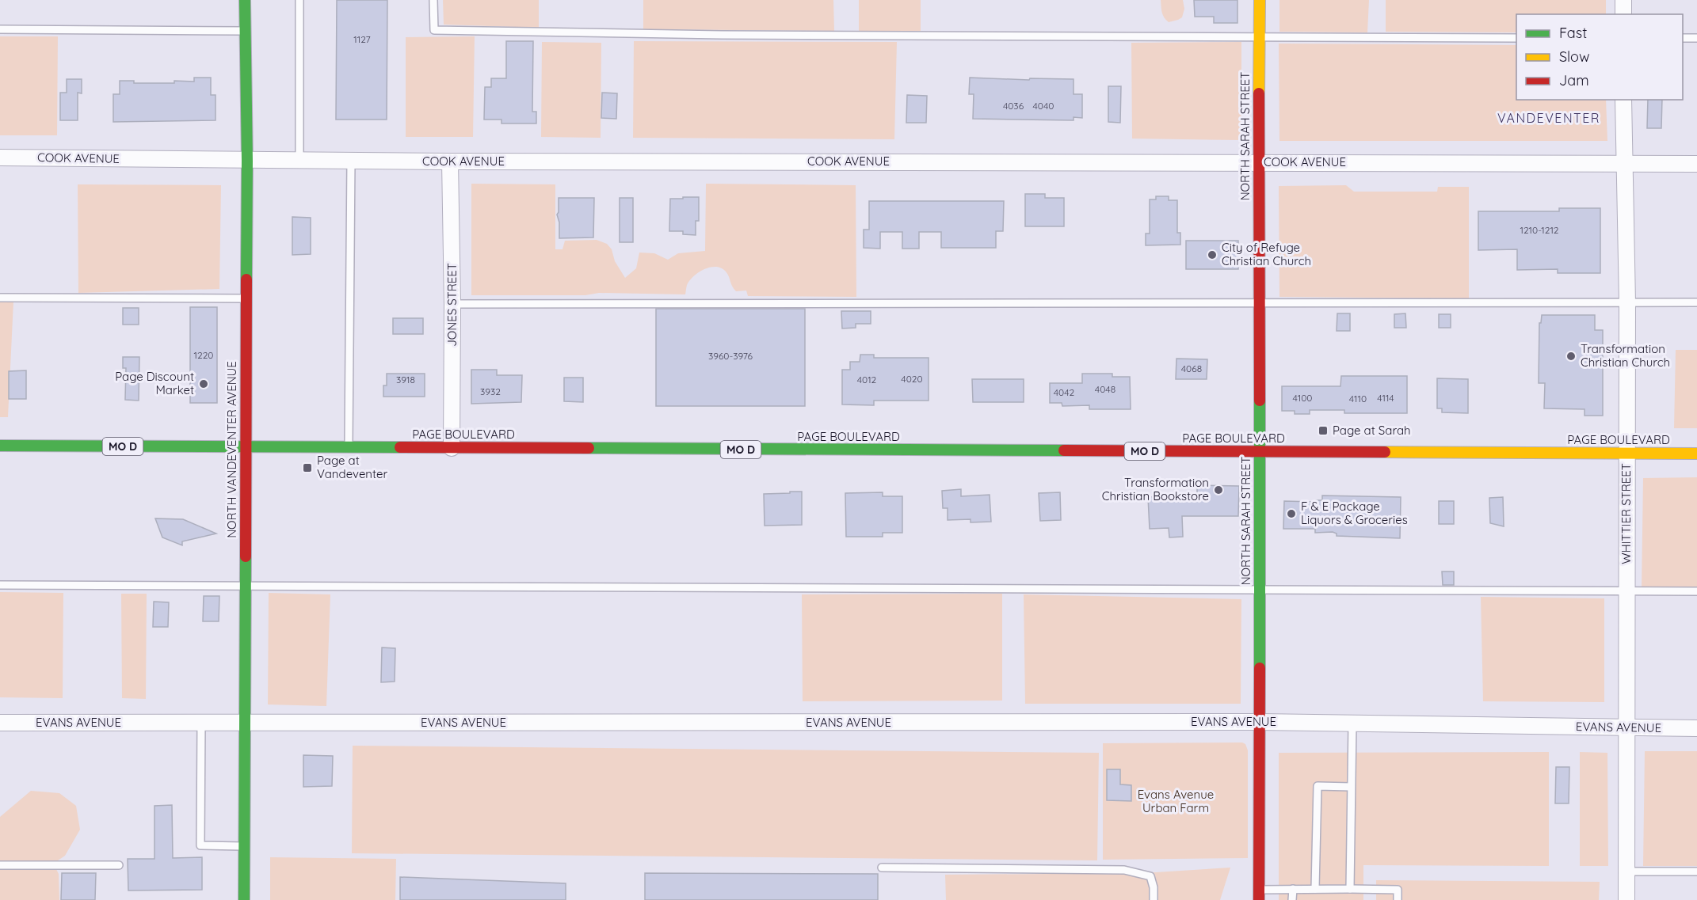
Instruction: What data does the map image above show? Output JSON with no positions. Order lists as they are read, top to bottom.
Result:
{
  "streets": {
    "main road": [
      "NORTH SARAH STREET",
      "PAGE BOULEVARD",
      "MO D",
      "NORTH VANDEVENTER AVENUE"
    ],
    "street": [
      "COOK AVENUE",
      "JONES STREET",
      "WHITTIER STREET",
      "EVANS AVENUE"
    ]
  },
  "crossings": [
    ["NORTH SARAH STREET", "COOK AVENUE"],
    ["NORTH SARAH STREET", "PAGE BOULEVARD"],
    ["NORTH SARAH STREET", "EVANS AVENUE"],
    ["COOK AVENUE", "JONES STREET"],
    ["COOK AVENUE", "NORTH VANDEVENTER AVENUE"],
    ["COOK AVENUE", "WHITTIER STREET"],
    ["JONES STREET", "PAGE BOULEVARD"],
    ["PAGE BOULEVARD", "NORTH VANDEVENTER AVENUE"],
    ["PAGE BOULEVARD", "WHITTIER STREET"],
    ["NORTH VANDEVENTER AVENUE", "EVANS AVENUE"],
    ["WHITTIER STREET", "EVANS AVENUE"]
  ],
  "districts": ["VANDEVENTER"],
  "parks": ["Evans Avenue Urban Farm"],
  "places": {
    "other": [
      "City of Refuge Christian Church",
      "Transformation Christian Church",
      "Page Discount Market",
      "Transformation Christian Bookstore",
      "F & E Package Liquors & Groceries"
    ],
    "transit": ["Page at Sarah", "Page at Vandeventer"]
  },
  "house_numbers": [
    "1127",
    "4036",
    "4040",
    "1210-1212",
    "1220",
    "3960-3976",
    "4068",
    "4020",
    "3918",
    "4012",
    "4048",
    "3932",
    "4042",
    "4100",
    "4114",
    "4110"
  ],
  "legend": ["Fast", "Slow", "Jam"]
}
